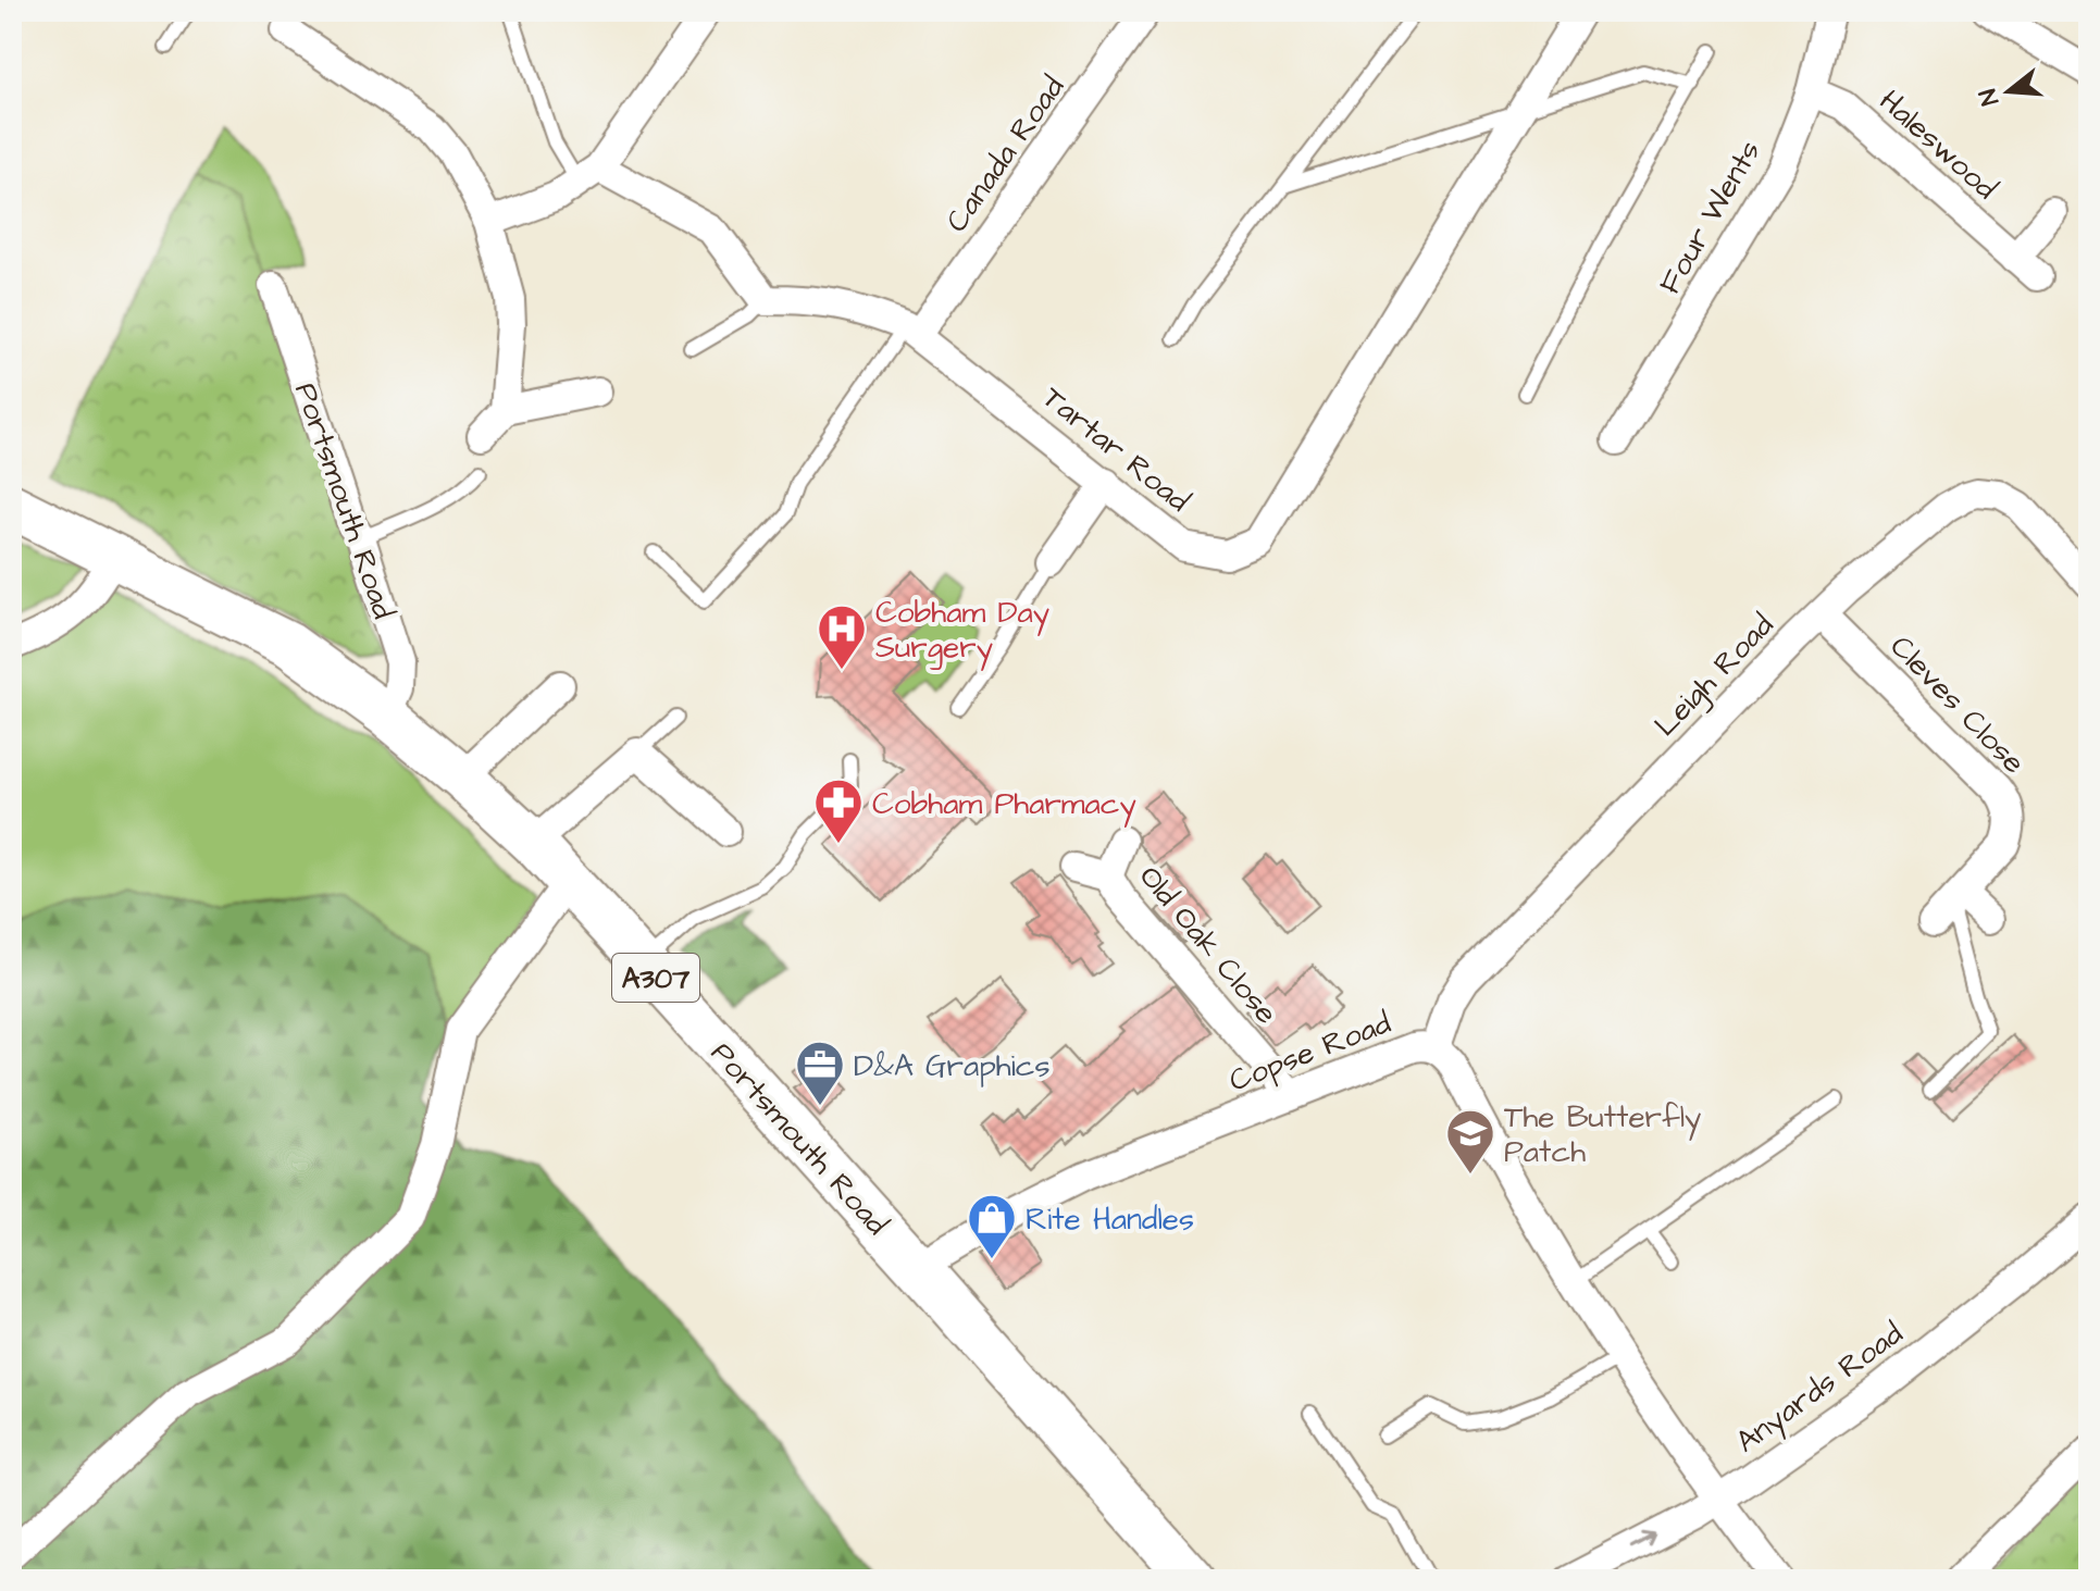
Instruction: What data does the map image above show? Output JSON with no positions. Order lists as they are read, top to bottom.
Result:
{
  "streets": {
    "main road": ["Portsmouth Road", "A307"],
    "street": [
      "Haleswood",
      "Canada Road",
      "Four Wents",
      "Tartar Road",
      "Leigh Road",
      "Cleves Close",
      "Old Oak Close",
      "Copse Road",
      "Anyards Road"
    ]
  },
  "crossings": [
    ["Haleswood", "Four Wents"],
    ["Canada Road", "Tartar Road"],
    ["Portsmouth Road", "Copse Road"],
    ["Leigh Road", "Cleves Close"],
    ["Leigh Road", "Copse Road"],
    ["Old Oak Close", "Copse Road"],
    ["Copse Road", "Anyards Road"]
  ],
  "places": {
    "hospital": ["Cobham Day Surgery"],
    "pharmacy": ["Cobham Pharmacy"],
    "office": ["D&A Graphics"],
    "school or university": ["The Butterfly Patch"],
    "shop": ["Rite Handles"]
  },
  "north": "left"
}
